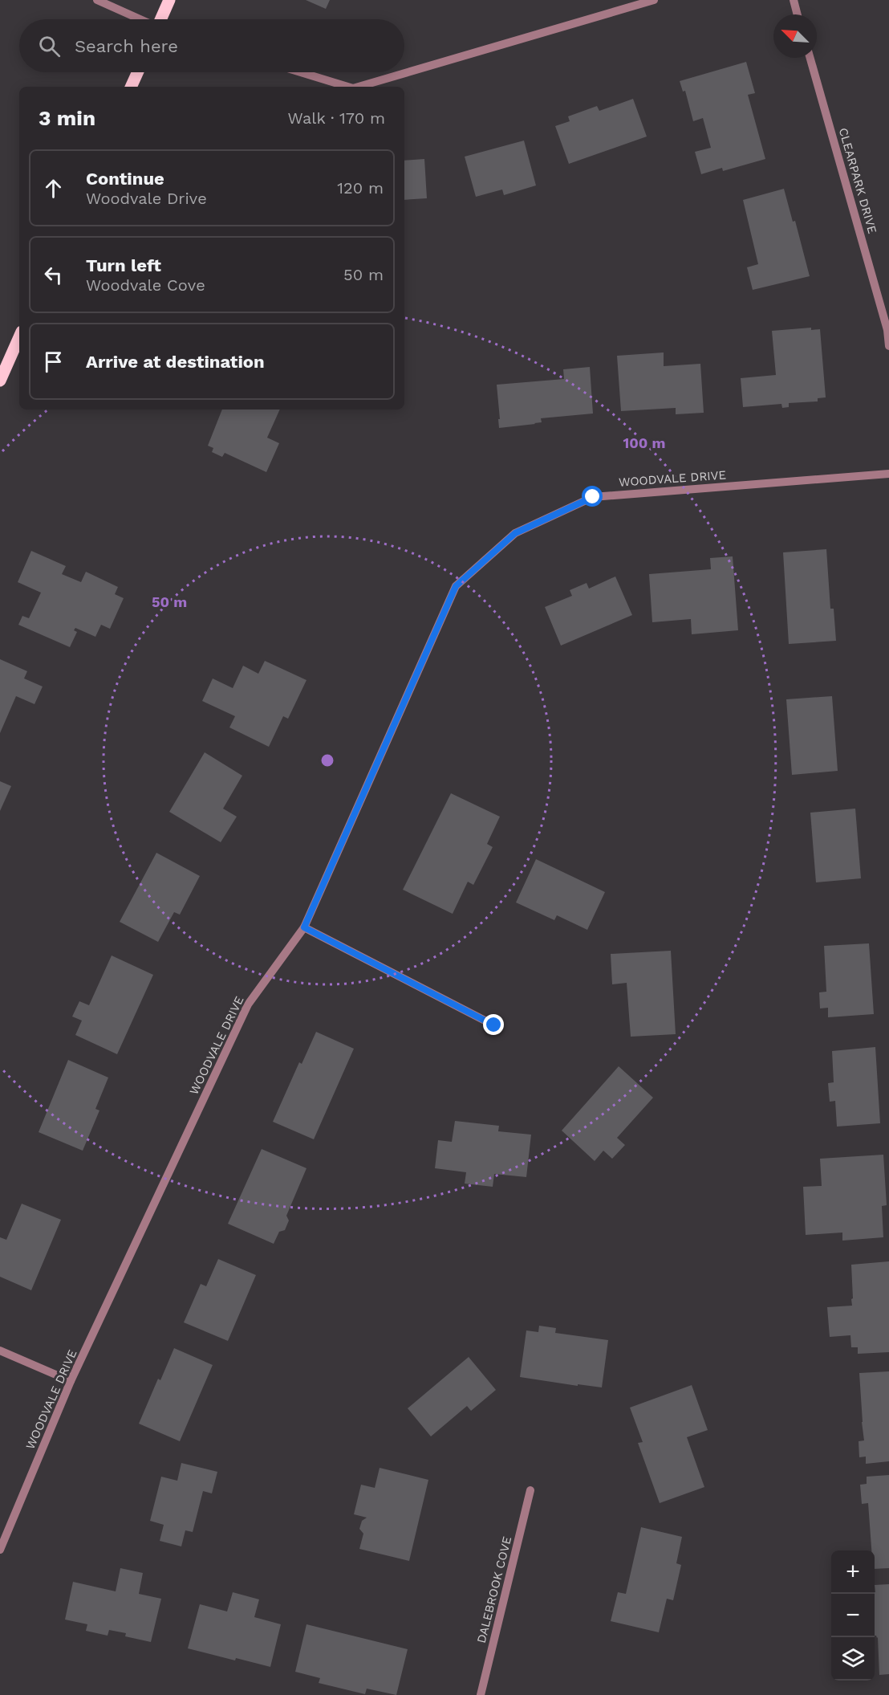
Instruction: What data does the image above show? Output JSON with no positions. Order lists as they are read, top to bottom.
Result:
{
  "streets": {
    "street": ["CLEARPARK DRIVE", "WOODVALE DRIVE", "DALEBROOK COVE"]
  },
  "north": "top left",
  "page": {
    "search": "Search here",
    "heading": ["3 min", "Walk · 170 m"],
    "list": [
      ["Continue", "Woodvale Drive", "120 m"],
      ["Turn left", "Woodvale Cove", "50 m"],
      "Arrive at destination"
    ],
    "map_buttons": ["+", "−"]
  },
  "rings": ["100 m", "50 m"]
}
